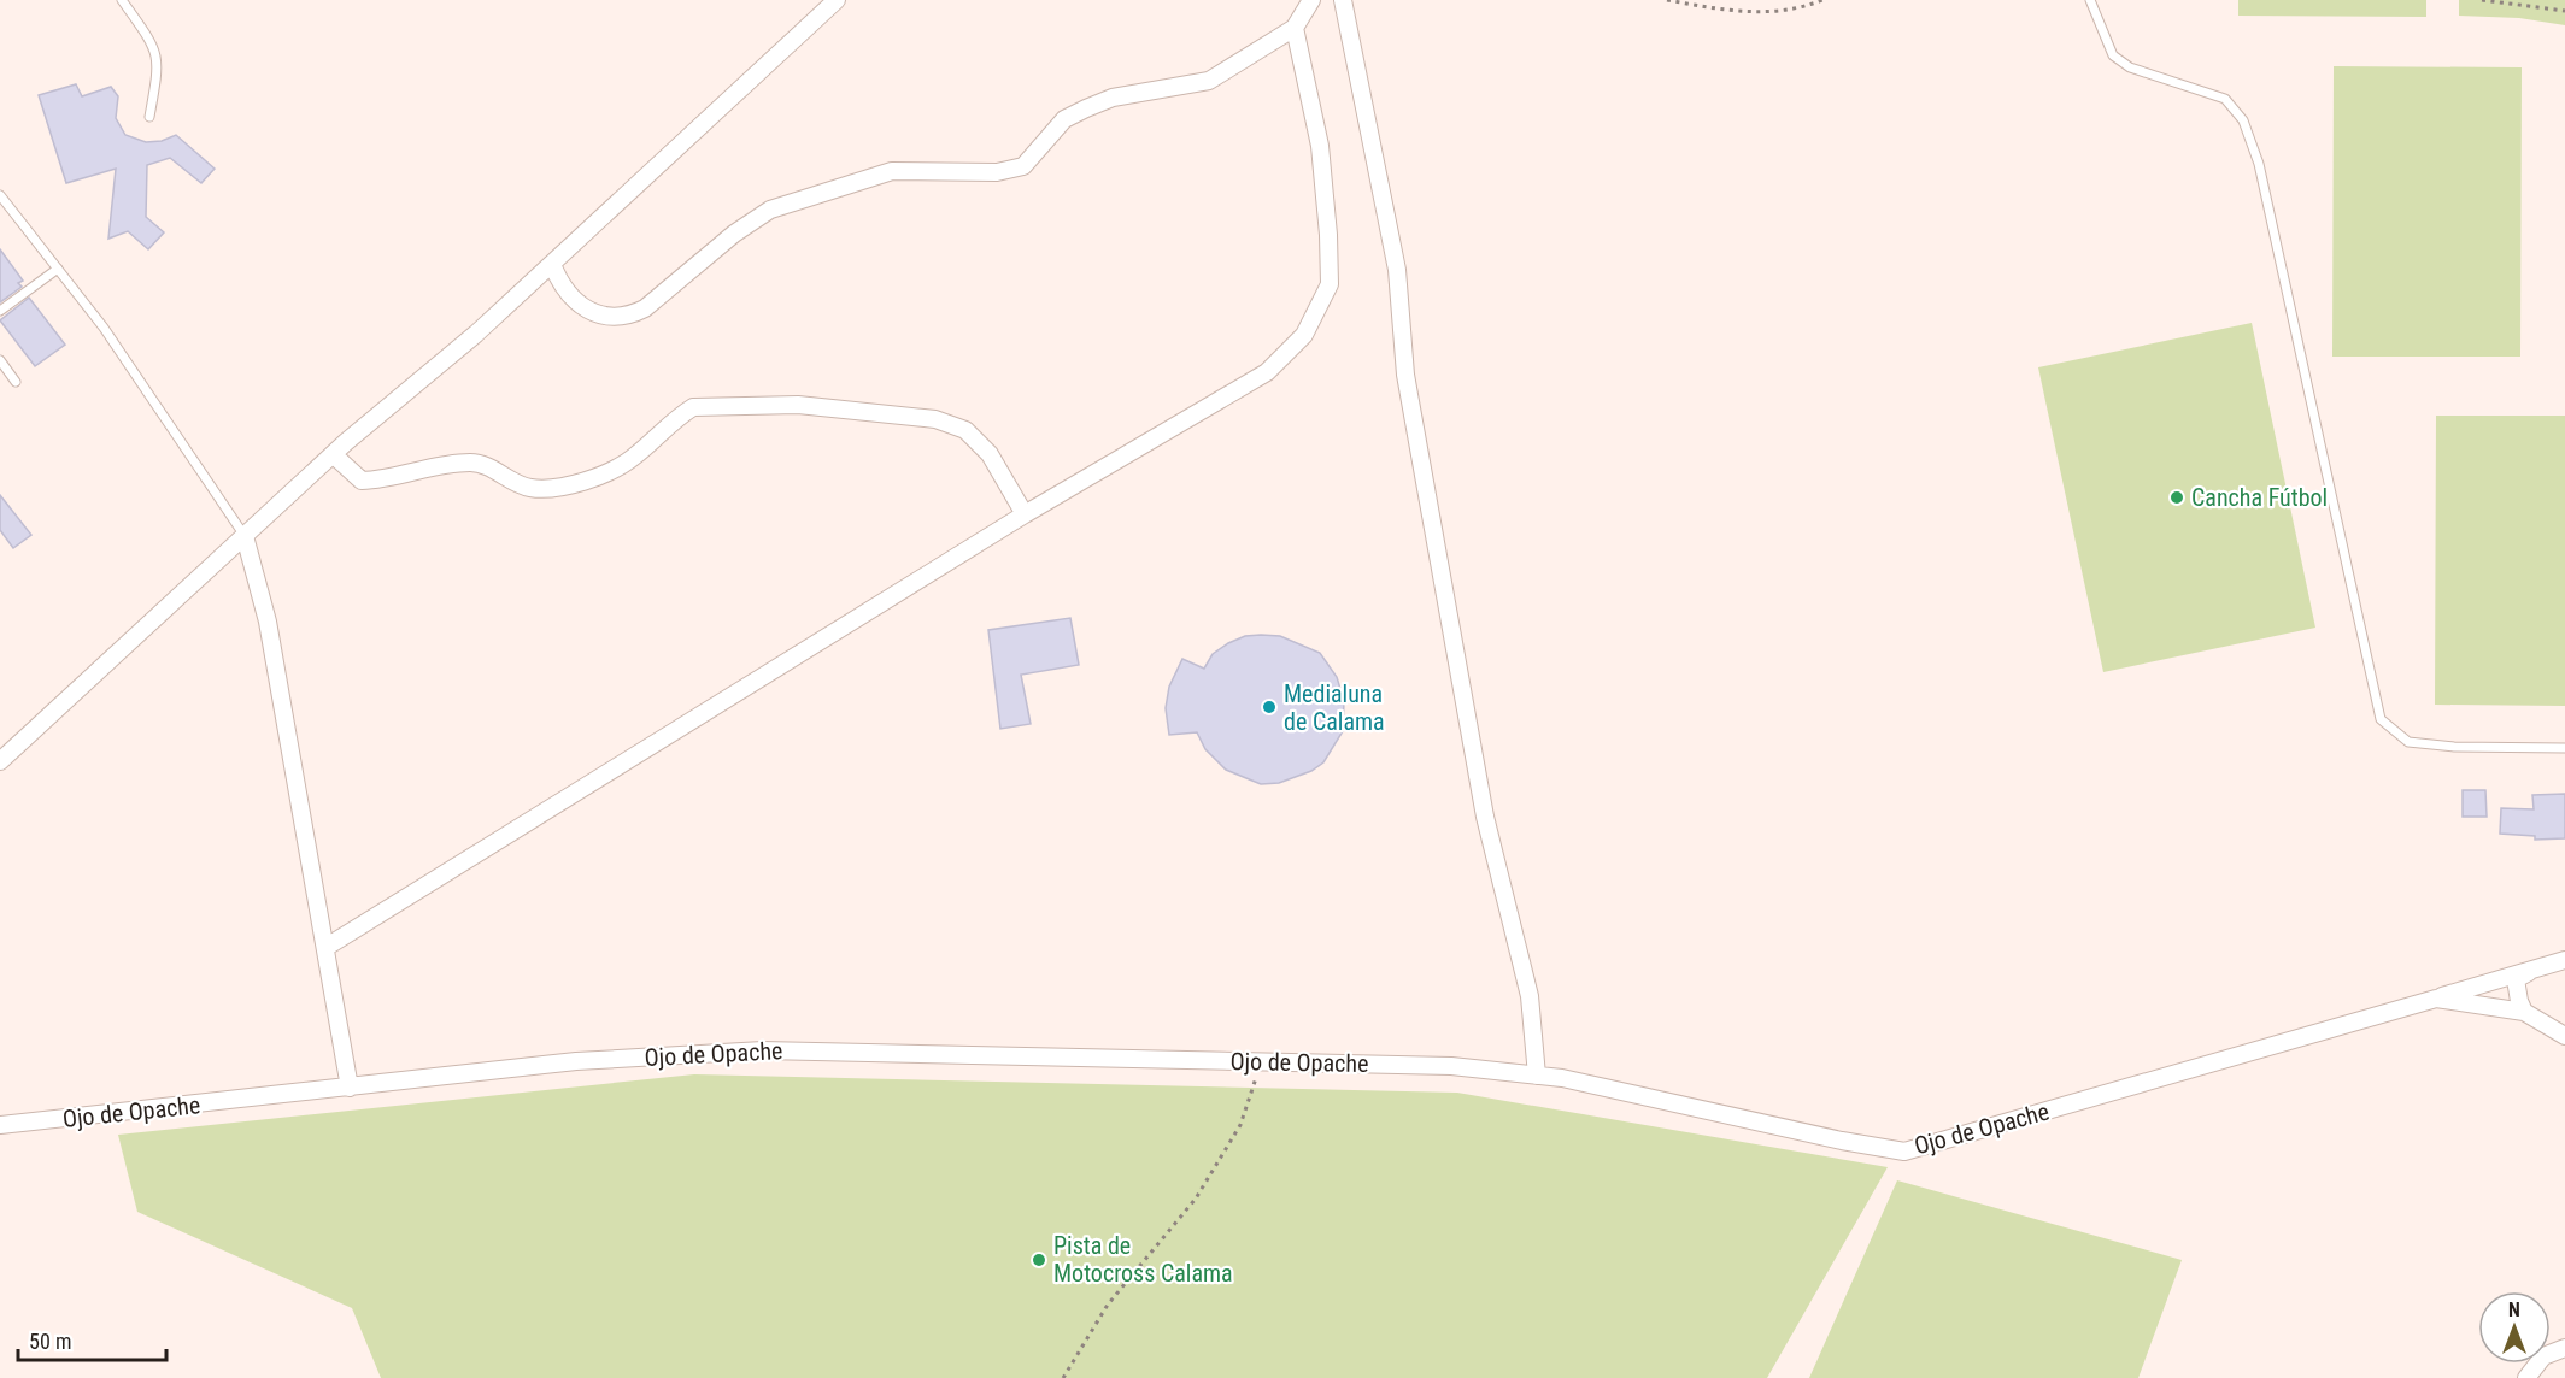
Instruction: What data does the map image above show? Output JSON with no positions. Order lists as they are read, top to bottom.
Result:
{
  "streets": {
    "street": ["Ojo de Opache"]
  },
  "places": ["Cancha Fútbol", "Medialuna de Calama", "Pista de Motocross Calama"],
  "scale_bar": "50 m",
  "north": "top"
}
